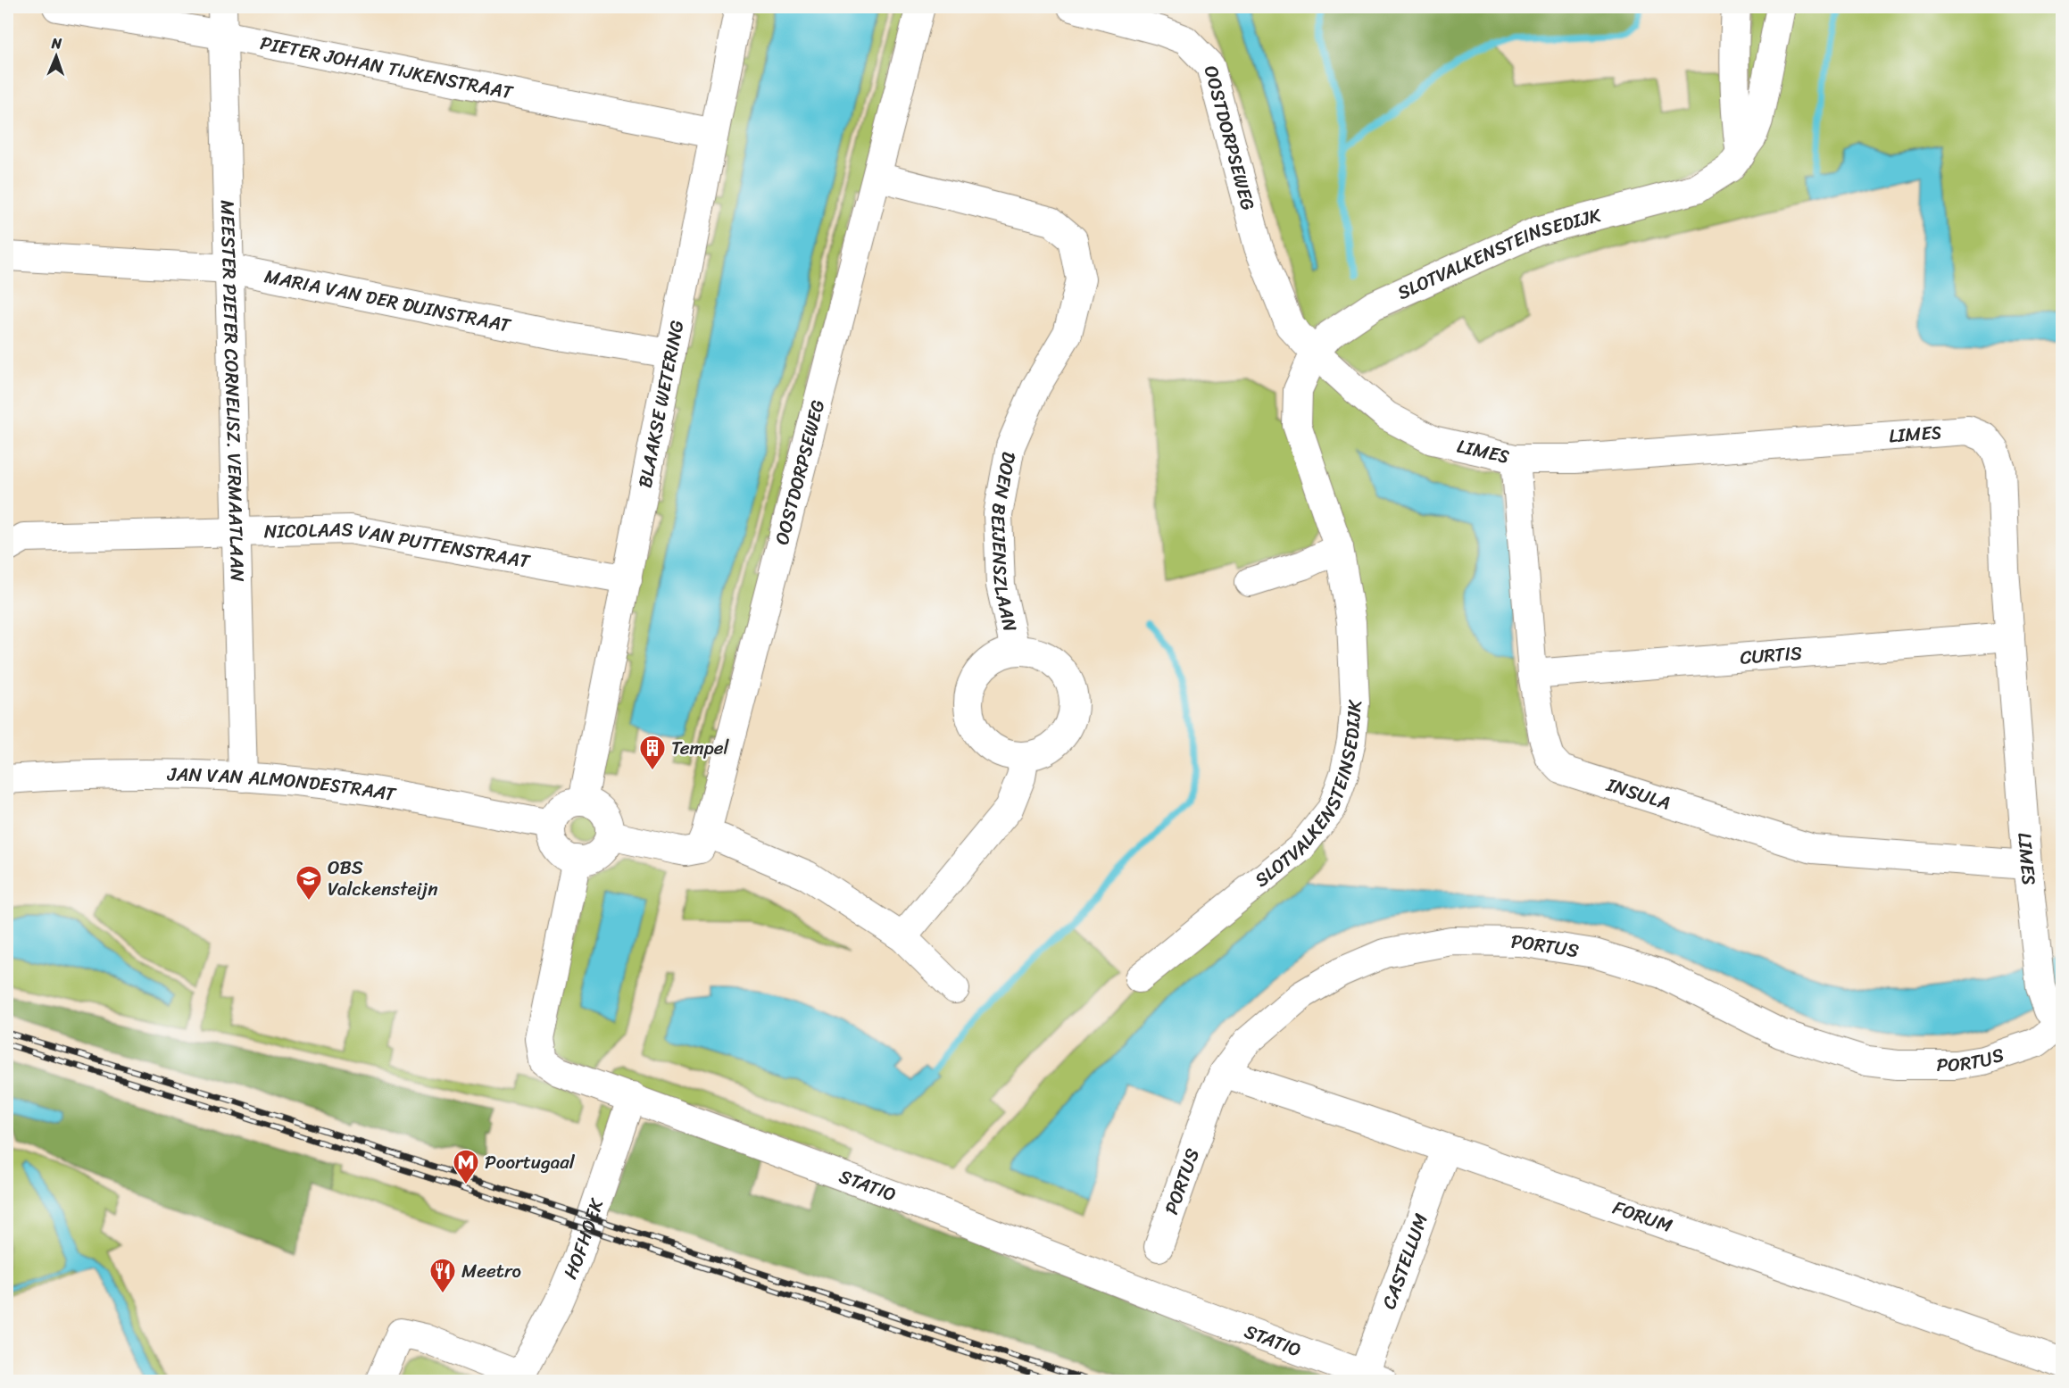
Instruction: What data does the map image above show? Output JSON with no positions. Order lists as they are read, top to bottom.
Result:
{
  "streets": {
    "street": [
      "PIETER JOHAN TIJKENSTRAAT",
      "OOSTDORPSEWEG",
      "SLOTVALKENSTEINSEDIJK",
      "MARIA VAN DER DUINSTRAAT",
      "MEESTER PIETER CORNELISZ. VERMAATLAAN",
      "BLAAKSE WETERING",
      "LIMES",
      "DOEN BEIJENSZLAAN",
      "NICOLAAS VAN PUTTENSTRAAT",
      "CURTIS",
      "JAN VAN ALMONDESTRAAT",
      "INSULA",
      "PORTUS",
      "STATIO",
      "FORUM",
      "HOFHOEK",
      "CASTELLUM"
    ]
  },
  "crossings": [
    ["PIETER JOHAN TIJKENSTRAAT", "MEESTER PIETER CORNELISZ. VERMAATLAAN"],
    ["PIETER JOHAN TIJKENSTRAAT", "BLAAKSE WETERING"],
    ["OOSTDORPSEWEG", "LIMES"],
    ["OOSTDORPSEWEG", "DOEN BEIJENSZLAAN"],
    ["SLOTVALKENSTEINSEDIJK", "LIMES"],
    ["MARIA VAN DER DUINSTRAAT", "MEESTER PIETER CORNELISZ. VERMAATLAAN"],
    ["MARIA VAN DER DUINSTRAAT", "BLAAKSE WETERING"],
    ["MEESTER PIETER CORNELISZ. VERMAATLAAN", "NICOLAAS VAN PUTTENSTRAAT"],
    ["MEESTER PIETER CORNELISZ. VERMAATLAAN", "JAN VAN ALMONDESTRAAT"],
    ["BLAAKSE WETERING", "NICOLAAS VAN PUTTENSTRAAT"],
    ["BLAAKSE WETERING", "JAN VAN ALMONDESTRAAT"],
    ["BLAAKSE WETERING", "STATIO"],
    ["LIMES", "CURTIS"],
    ["LIMES", "INSULA"],
    ["LIMES", "PORTUS"],
    ["CURTIS", "INSULA"],
    ["JAN VAN ALMONDESTRAAT", "STATIO"],
    ["PORTUS", "FORUM"],
    ["STATIO", "HOFHOEK"],
    ["STATIO", "CASTELLUM"],
    ["FORUM", "CASTELLUM"]
  ],
  "places": {
    "building": ["Tempel"],
    "school or university": ["OBS Valckensteijn"],
    "metro station": ["Poortugaal"],
    "restaurant": ["Meetro"]
  },
  "north": "top"
}
